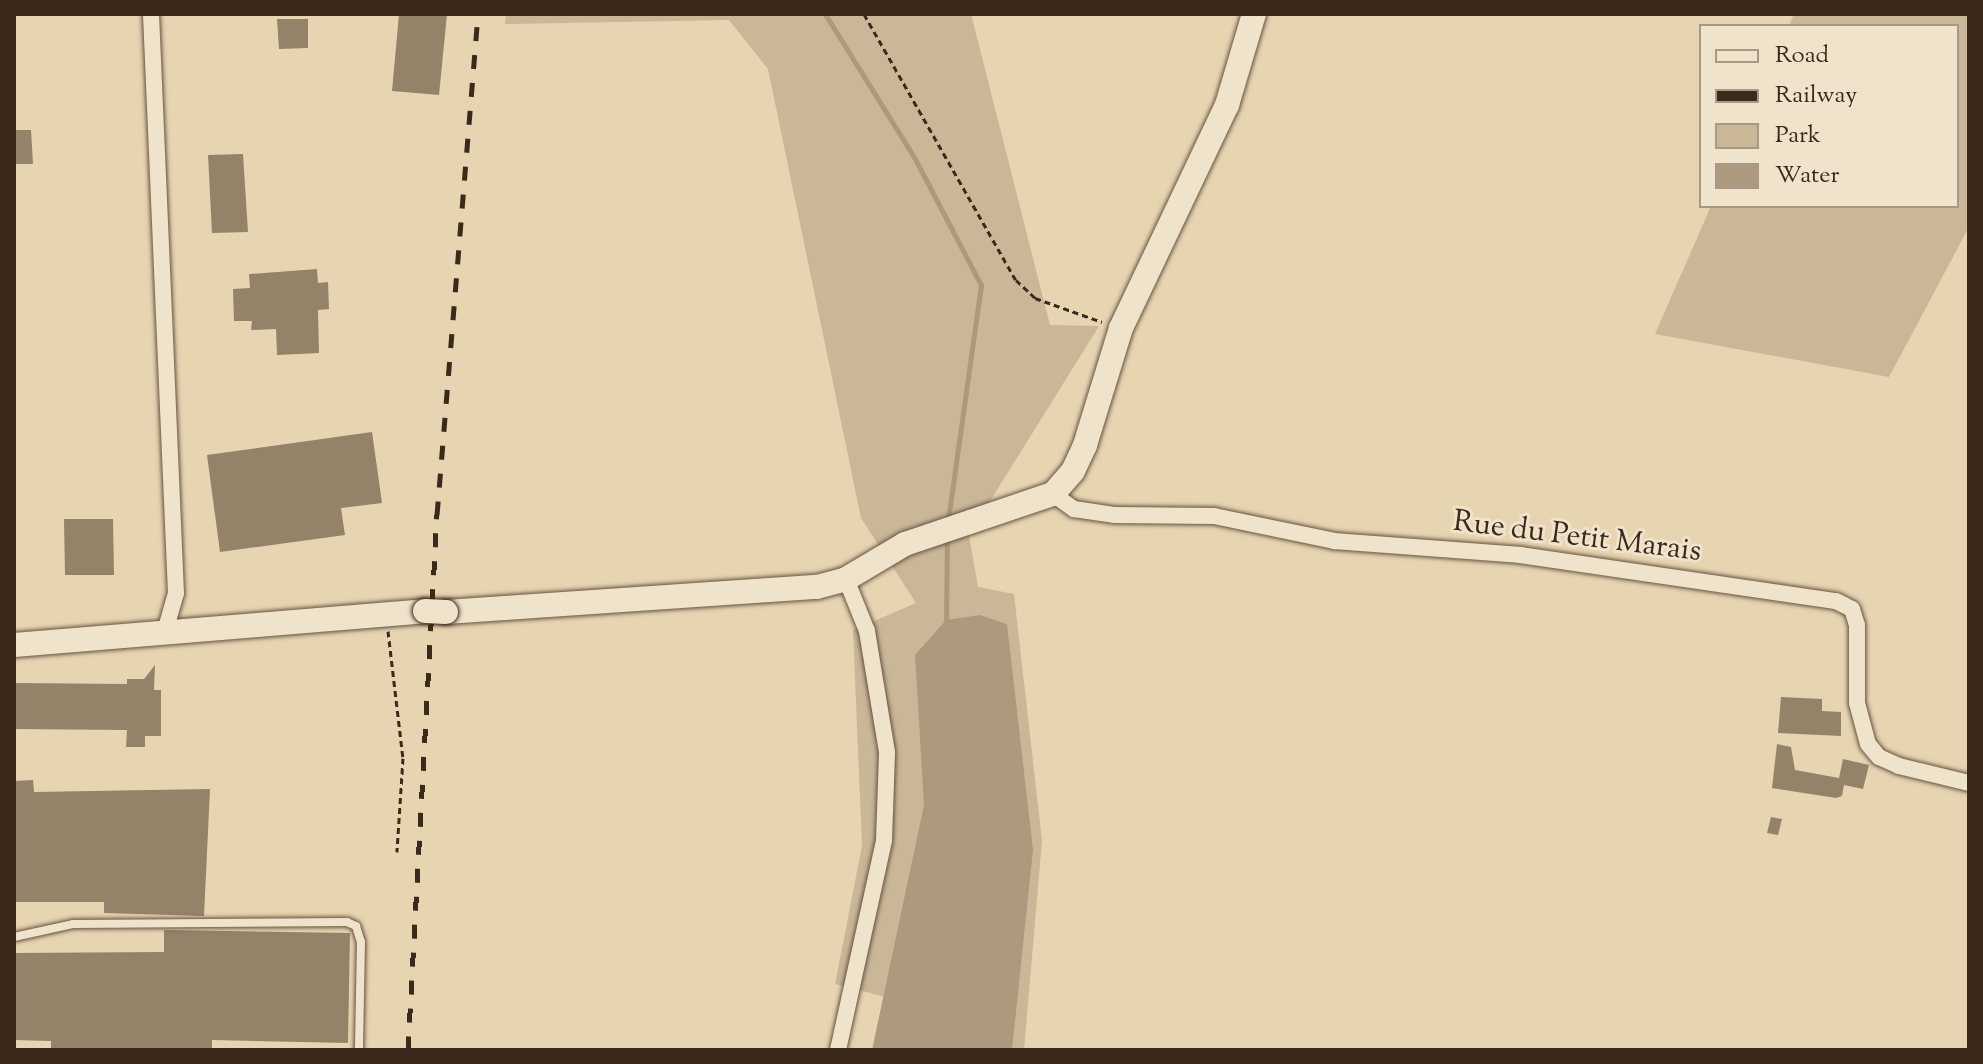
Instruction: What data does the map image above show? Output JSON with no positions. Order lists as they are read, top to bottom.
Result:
{
  "streets": {
    "street": ["Rue du Petit Marais"]
  },
  "legend": [
    "Road",
    "Railway",
    "Park",
    "Water"
  ]
}
